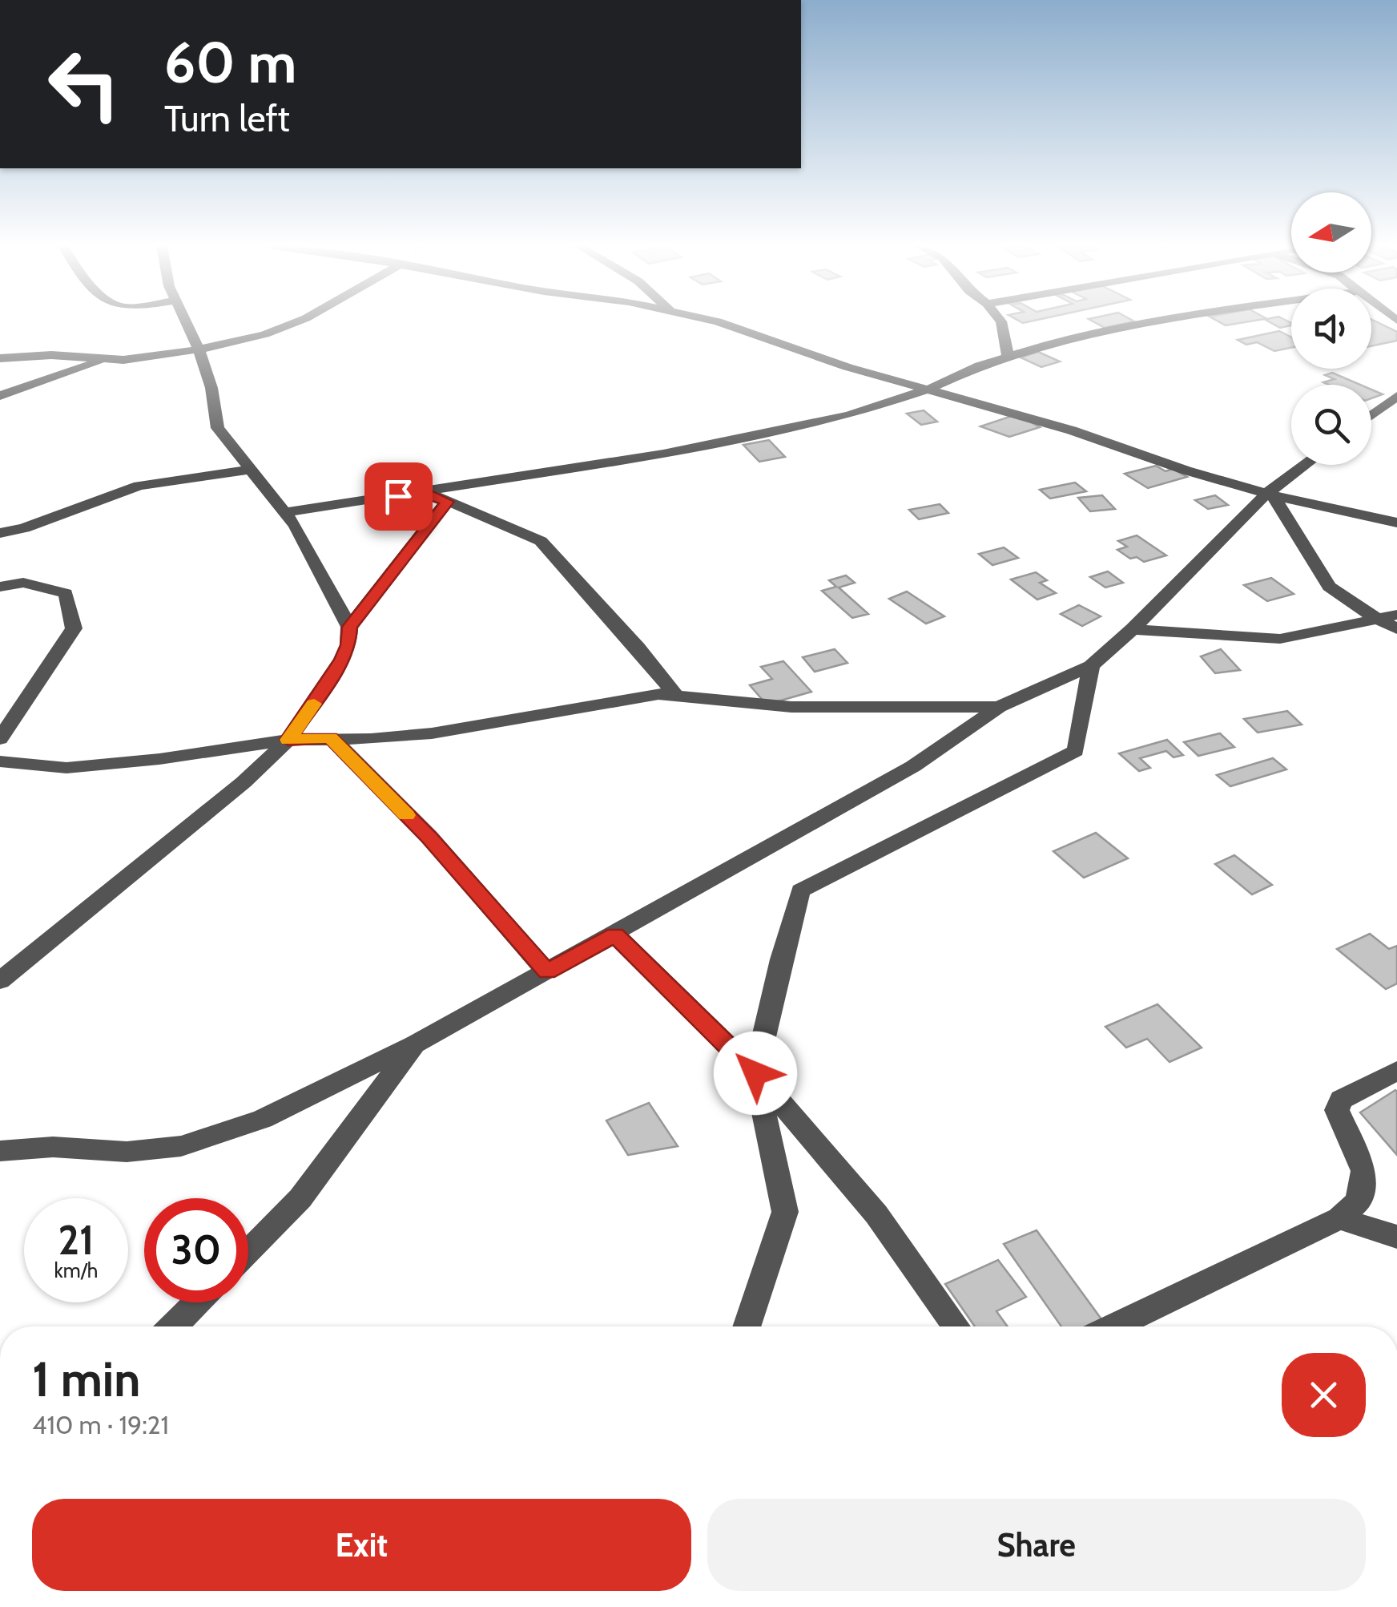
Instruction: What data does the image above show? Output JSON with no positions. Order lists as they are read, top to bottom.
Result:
{
  "north": "left",
  "page": {
    "turn": ["60 m", "Turn left"],
    "speed": "21 km/h",
    "limit": "30",
    "heading": ["1 min", "410 m · 19:21"],
    "buttons": ["Exit", "Share"]
  }
}
